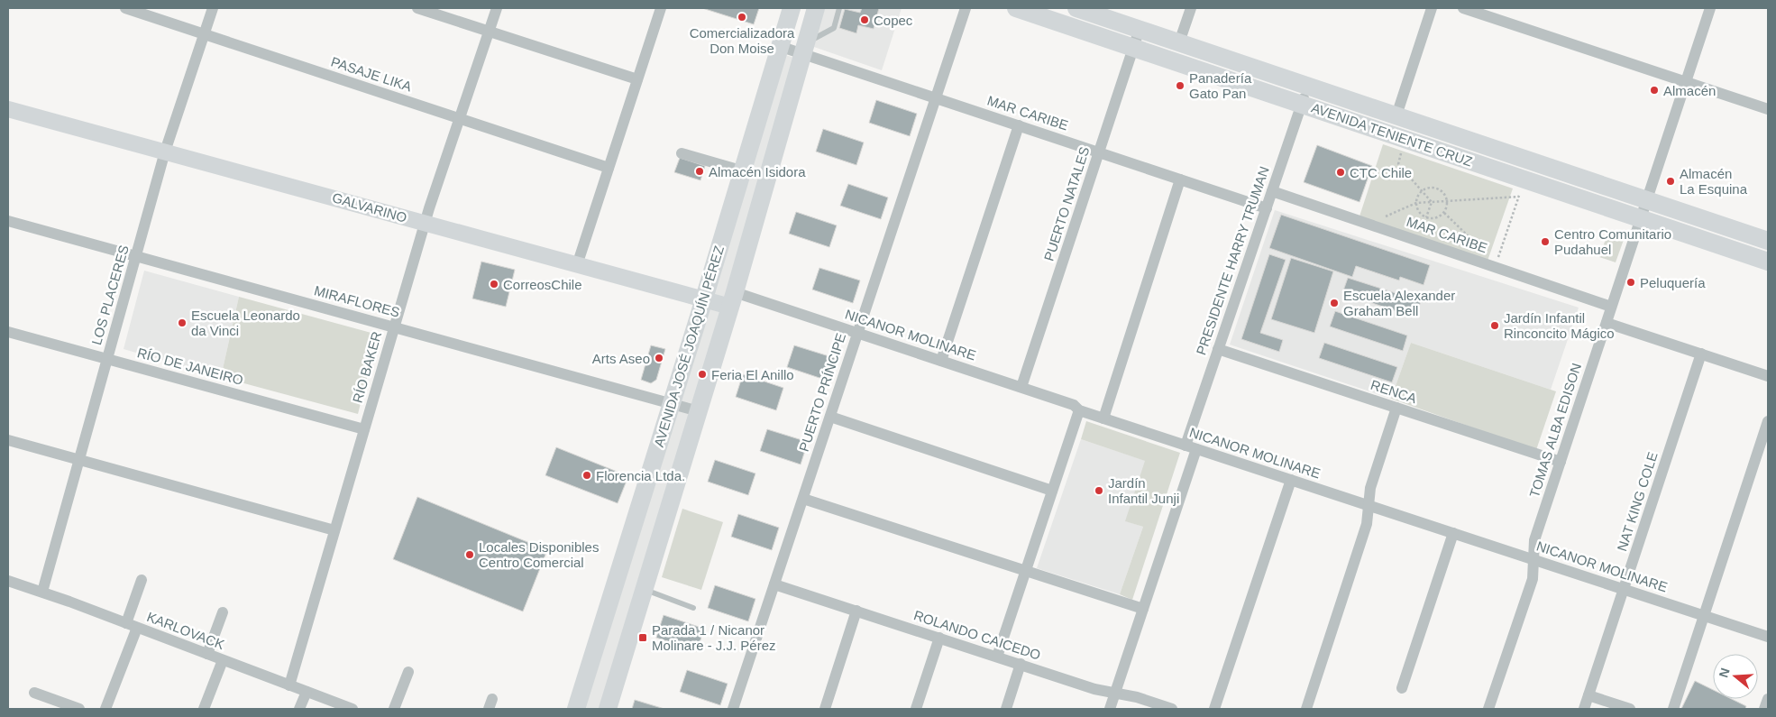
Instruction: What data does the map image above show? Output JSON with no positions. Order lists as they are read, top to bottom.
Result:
{
  "streets": {
    "main road": ["AVENIDA TENIENTE CRUZ", "AVENIDA JOSÉ JOAQUÍN PÉREZ"],
    "street": [
      "PASAJE LIKA",
      "MAR CARIBE",
      "PUERTO NATALES",
      "GALVARINO",
      "PRESIDENTE HARRY TRUMAN",
      "LOS PLACERES",
      "MIRAFLORES",
      "NICANOR MOLINARE",
      "RÍO DE JANEIRO",
      "RÍO BAKER",
      "RENCA",
      "PUERTO PRÍNCIPE",
      "TOMAS ALBA EDISON",
      "NAT KING COLE",
      "KARLOVACK",
      "ROLANDO CAICEDO"
    ]
  },
  "crossings": [
    ["PASAJE LIKA", "LOS PLACERES"],
    ["PASAJE LIKA", "RÍO BAKER"],
    ["MAR CARIBE", "PUERTO NATALES"],
    ["MAR CARIBE", "PRESIDENTE HARRY TRUMAN"],
    ["MAR CARIBE", "AVENIDA JOSÉ JOAQUÍN PÉREZ"],
    ["MAR CARIBE", "PUERTO PRÍNCIPE"],
    ["MAR CARIBE", "TOMAS ALBA EDISON"],
    ["AVENIDA TENIENTE CRUZ", "PUERTO NATALES"],
    ["AVENIDA TENIENTE CRUZ", "PRESIDENTE HARRY TRUMAN"],
    ["AVENIDA TENIENTE CRUZ", "TOMAS ALBA EDISON"],
    ["PUERTO NATALES", "NICANOR MOLINARE"],
    ["GALVARINO", "LOS PLACERES"],
    ["GALVARINO", "NICANOR MOLINARE"],
    ["GALVARINO", "AVENIDA JOSÉ JOAQUÍN PÉREZ"],
    ["GALVARINO", "RÍO BAKER"],
    ["PRESIDENTE HARRY TRUMAN", "NICANOR MOLINARE"],
    ["PRESIDENTE HARRY TRUMAN", "RENCA"],
    ["PRESIDENTE HARRY TRUMAN", "ROLANDO CAICEDO"],
    ["LOS PLACERES", "MIRAFLORES"],
    ["LOS PLACERES", "RÍO DE JANEIRO"],
    ["LOS PLACERES", "KARLOVACK"],
    ["MIRAFLORES", "AVENIDA JOSÉ JOAQUÍN PÉREZ"],
    ["MIRAFLORES", "RÍO BAKER"],
    ["NICANOR MOLINARE", "AVENIDA JOSÉ JOAQUÍN PÉREZ"],
    ["NICANOR MOLINARE", "PUERTO PRÍNCIPE"],
    ["NICANOR MOLINARE", "TOMAS ALBA EDISON"],
    ["NICANOR MOLINARE", "NAT KING COLE"],
    ["RÍO DE JANEIRO", "RÍO BAKER"],
    ["RÍO BAKER", "KARLOVACK"],
    ["RENCA", "TOMAS ALBA EDISON"],
    ["PUERTO PRÍNCIPE", "ROLANDO CAICEDO"]
  ],
  "places": {
    "other": [
      "Comercializadora Don Moise",
      "Copec",
      "Panadería Gato Pan",
      "Almacén",
      "Almacén Isidora",
      "CTC Chile",
      "Almacén La Esquina",
      "Centro Comunitario Pudahuel",
      "Peluquería",
      "CorreosChile",
      "Escuela Alexander Graham Bell",
      "Escuela Leonardo da Vinci",
      "Jardín Infantil Rinconcito Mágico",
      "Arts Aseo",
      "Feria El Anillo",
      "Florencia Ltda.",
      "Jardín Infantil Junji",
      "Locales Disponibles Centro Comercial"
    ],
    "transit": ["Parada 1 / Nicanor Molinare - J.J. Pérez"]
  },
  "north": "left"
}
